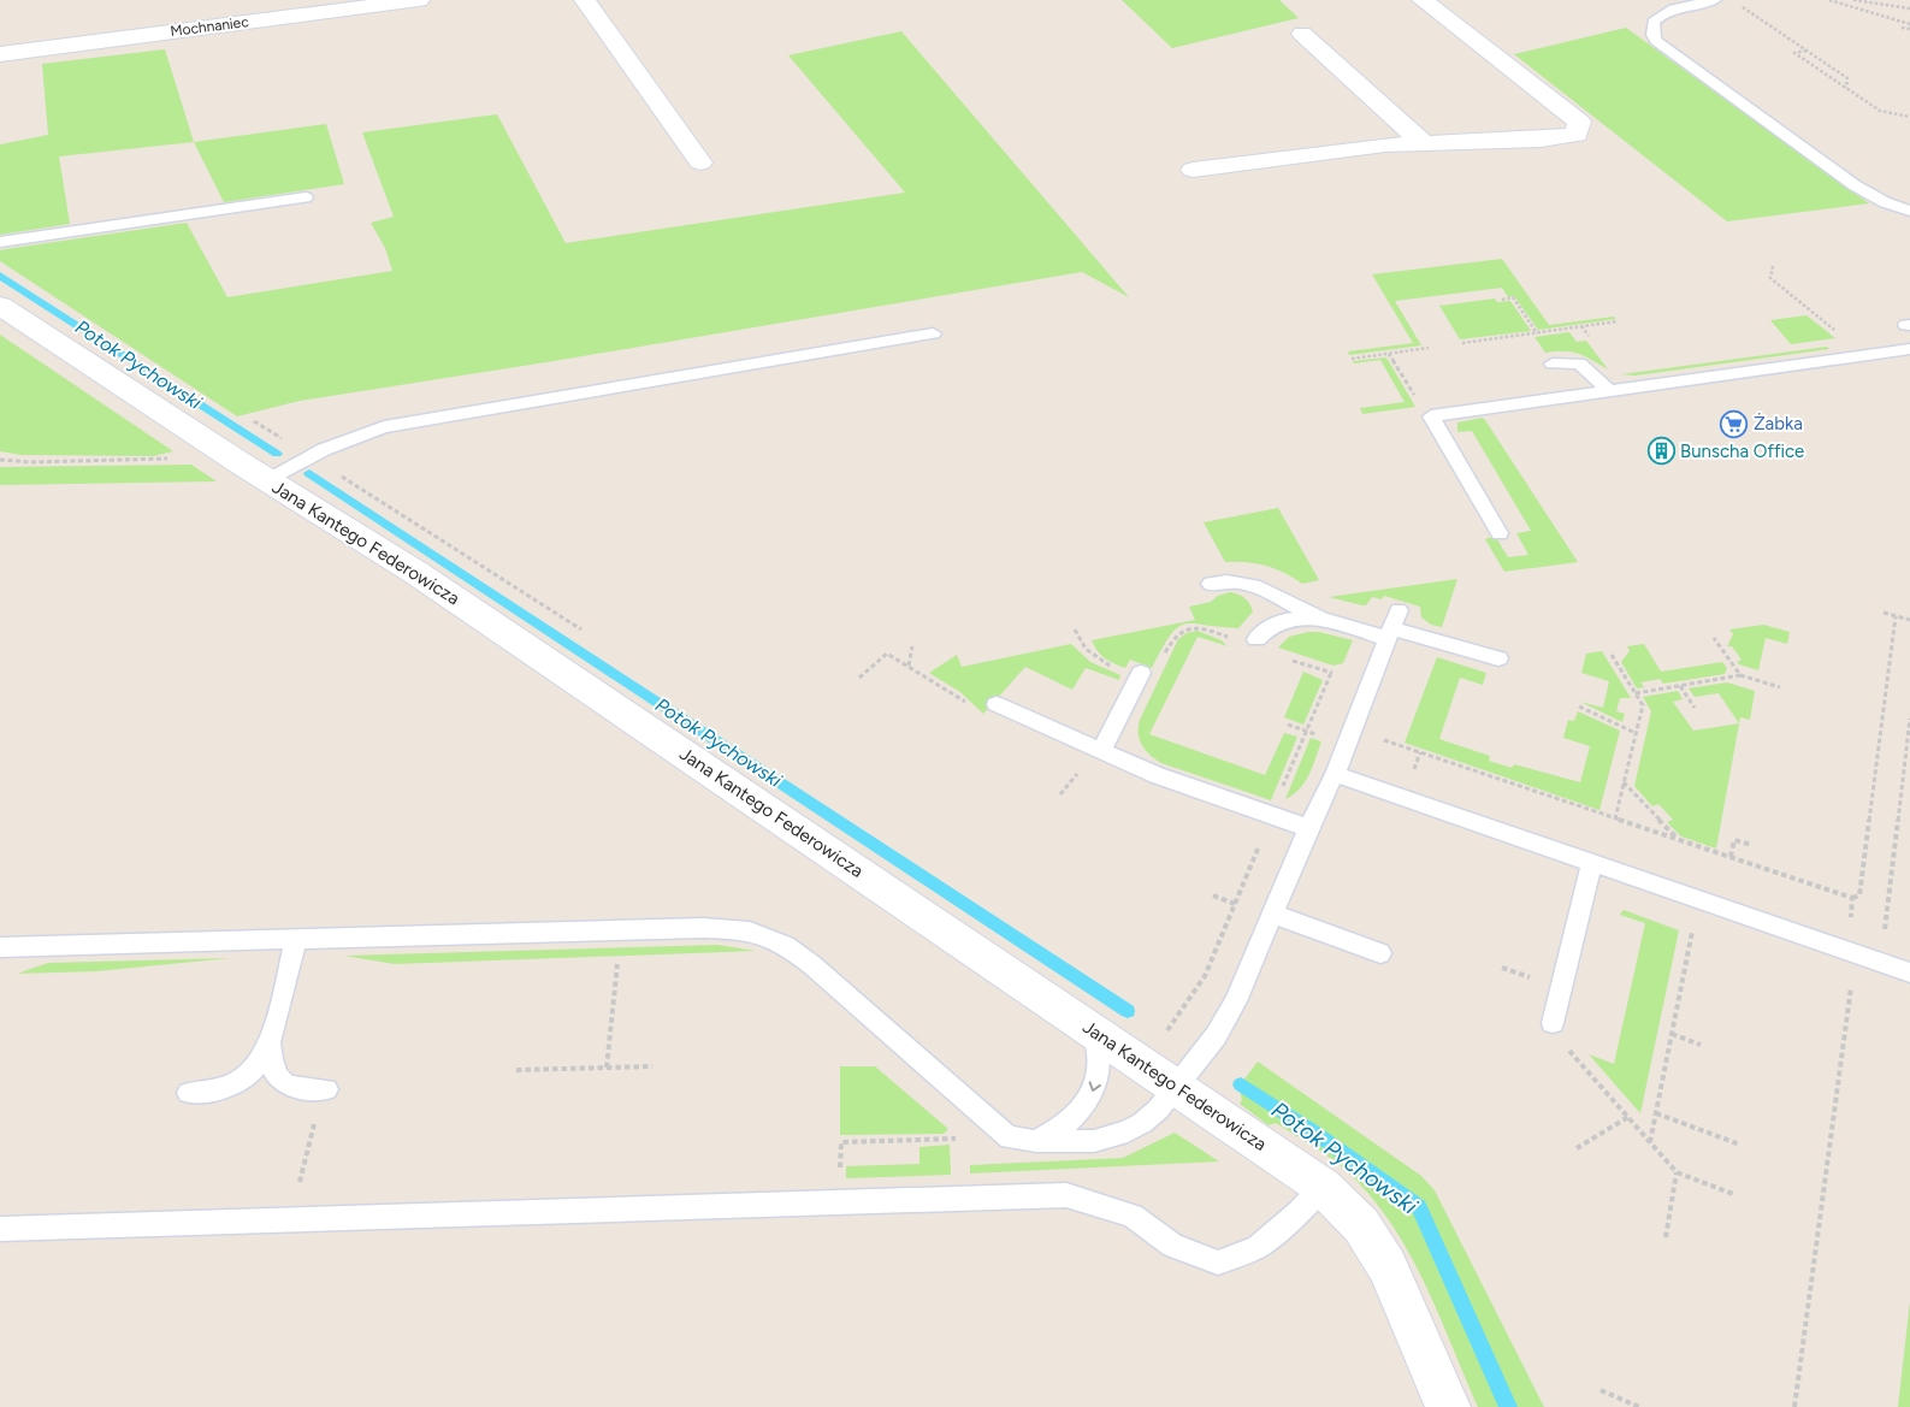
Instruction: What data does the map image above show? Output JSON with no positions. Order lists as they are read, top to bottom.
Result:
{
  "streets": {
    "street": ["Mochnaniec", "Jana Kantego Federowicza"]
  },
  "water": ["Potok Pychowski"],
  "places": {
    "supermarket": ["Żabka"],
    "building": ["Bunscha Office"]
  }
}
